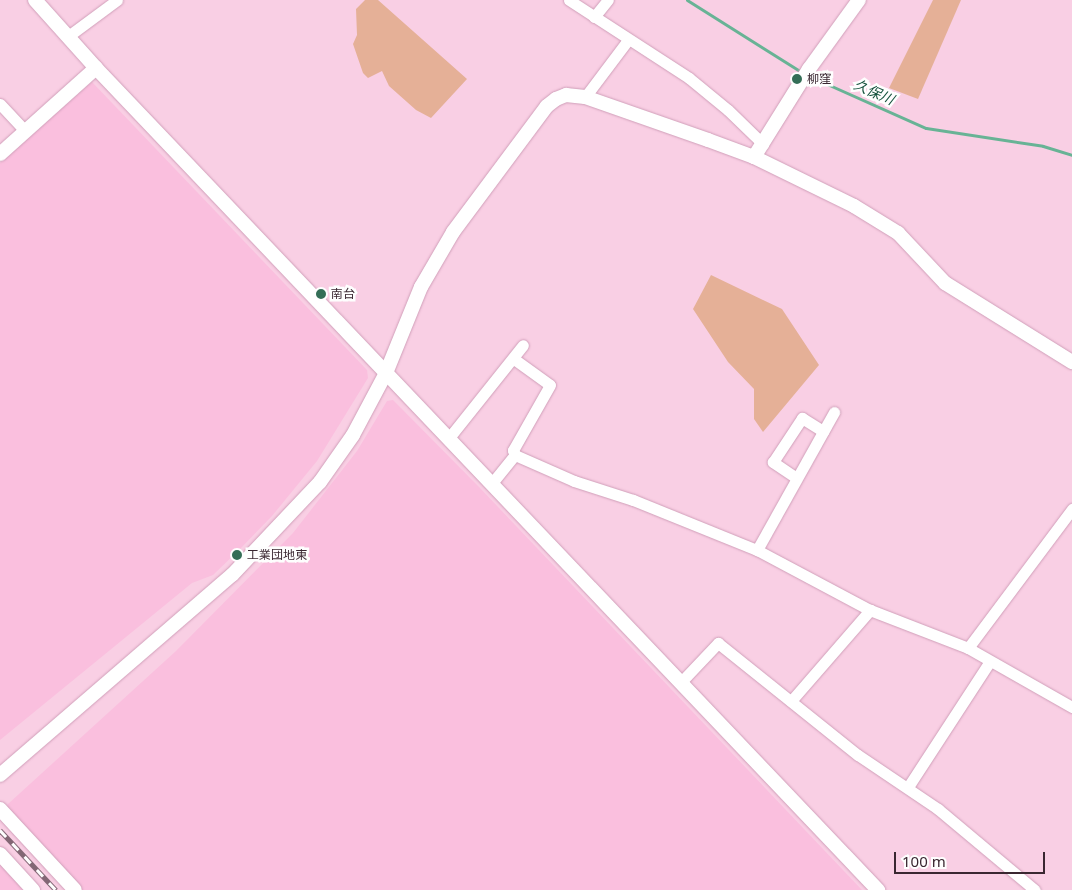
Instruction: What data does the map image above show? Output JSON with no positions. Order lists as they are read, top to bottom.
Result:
{
  "water": ["久保川"],
  "places": ["柳窪", "南台", "工業団地東"],
  "scale_bar": "100 m"
}
